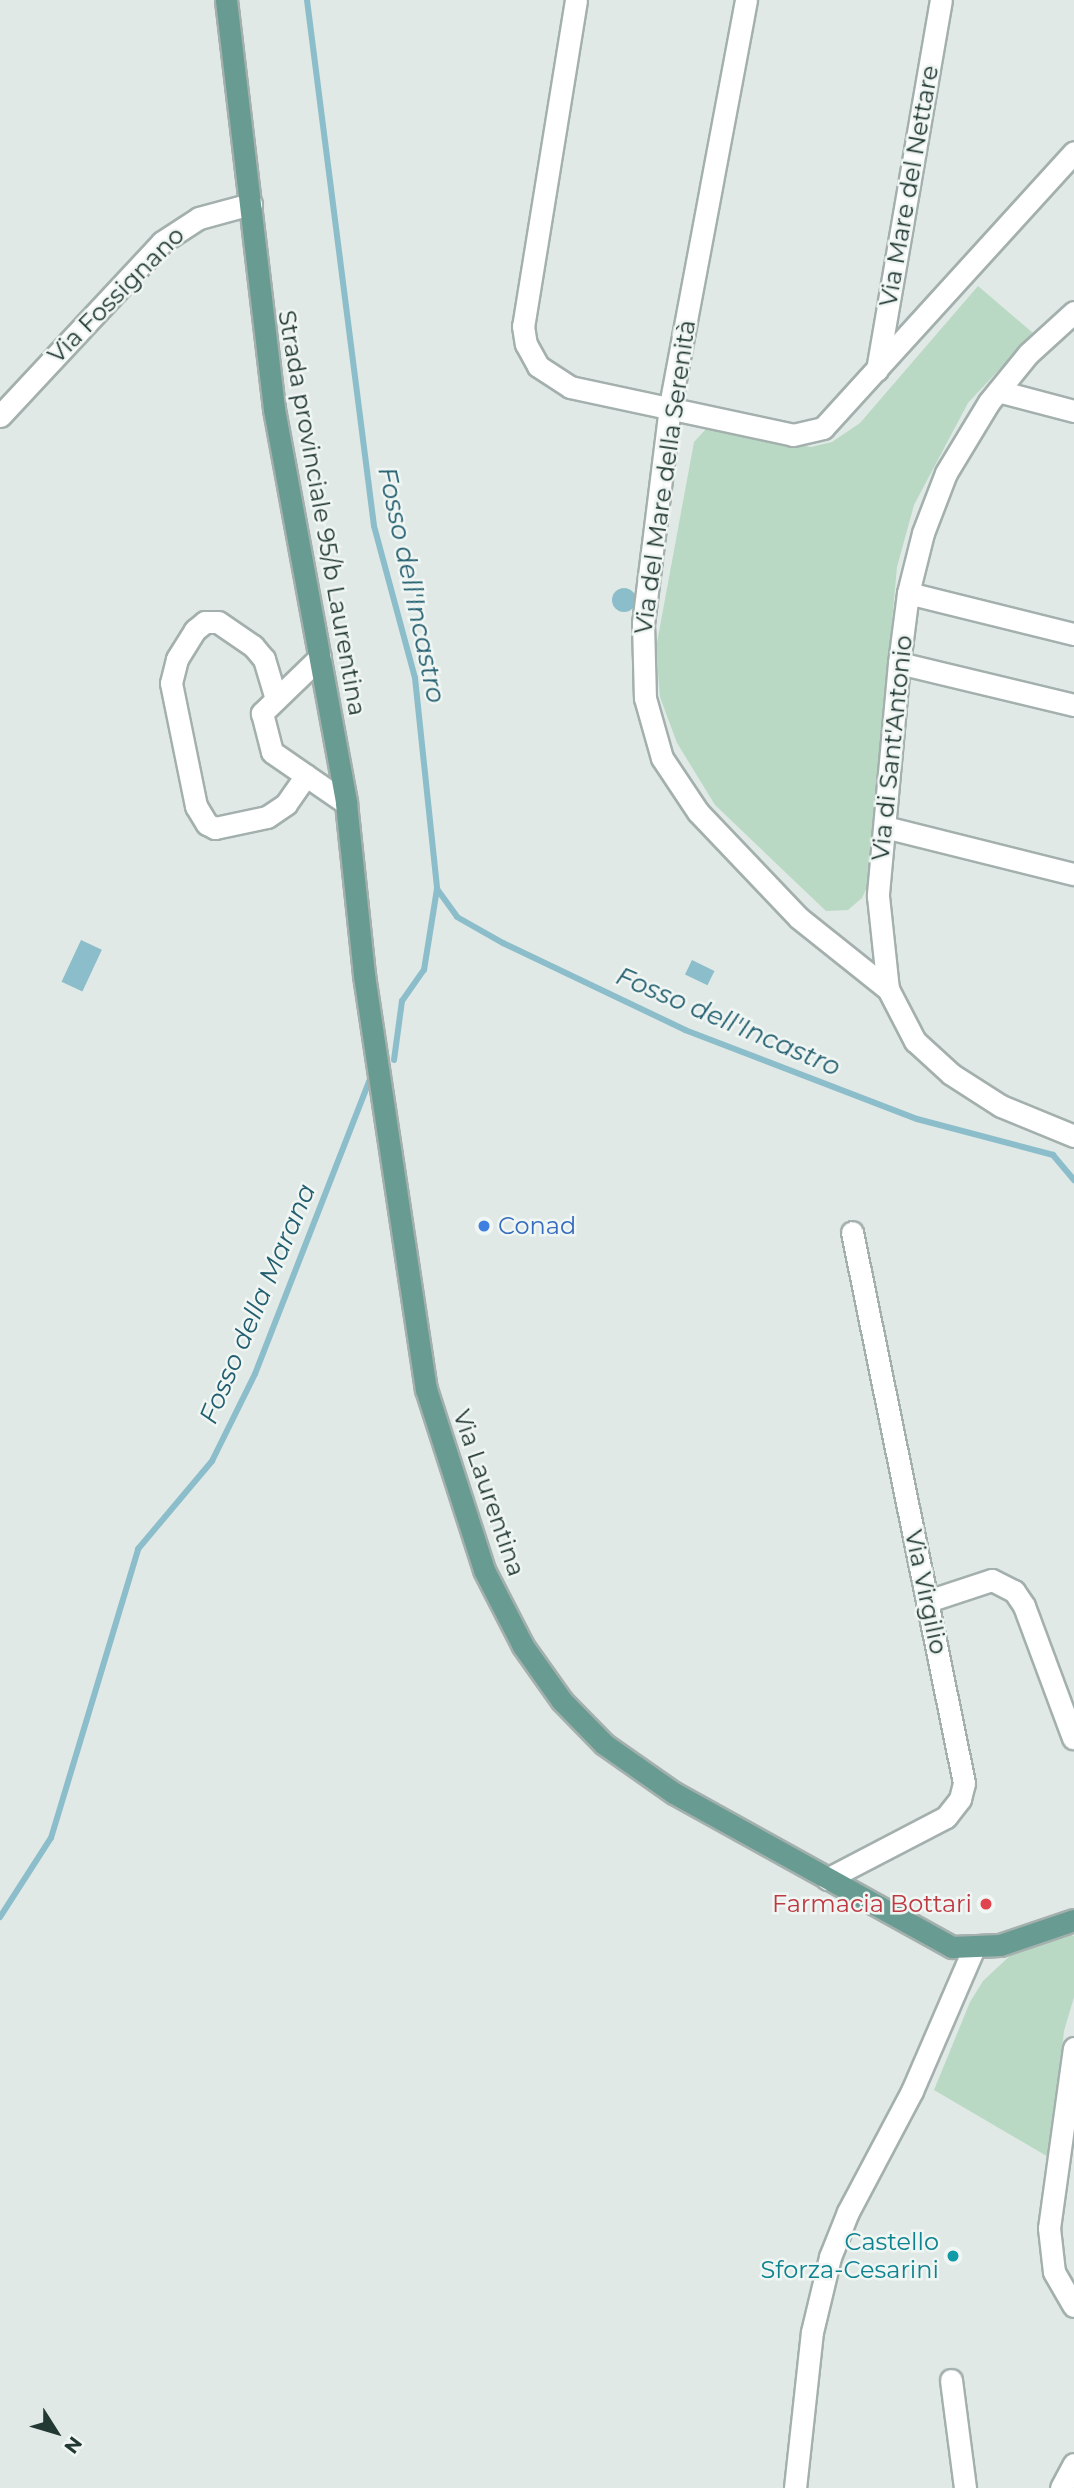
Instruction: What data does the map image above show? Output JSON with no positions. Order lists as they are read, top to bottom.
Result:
{
  "streets": {
    "main road": ["Strada provinciale 95/b Laurentina", "Via Laurentina"],
    "street": [
      "Via Mare del Nettare",
      "Via Fossignano",
      "Via del Mare della Serenità",
      "Via di Sant'Antonio",
      "Via Virgilio"
    ]
  },
  "crossings": [
    ["Via Fossignano", "Strada provinciale 95/b Laurentina"],
    ["Via del Mare della Serenità", "Via di Sant'Antonio"],
    ["Strada provinciale 95/b Laurentina", "Via Laurentina"],
    ["Via Laurentina", "Via Virgilio"]
  ],
  "water": ["Fosso dell'Incastro", "Fosso della Marana"],
  "places": ["Conad", "Farmacia Bottari", "Castello Sforza-Cesarini"],
  "north": "bottom right"
}
